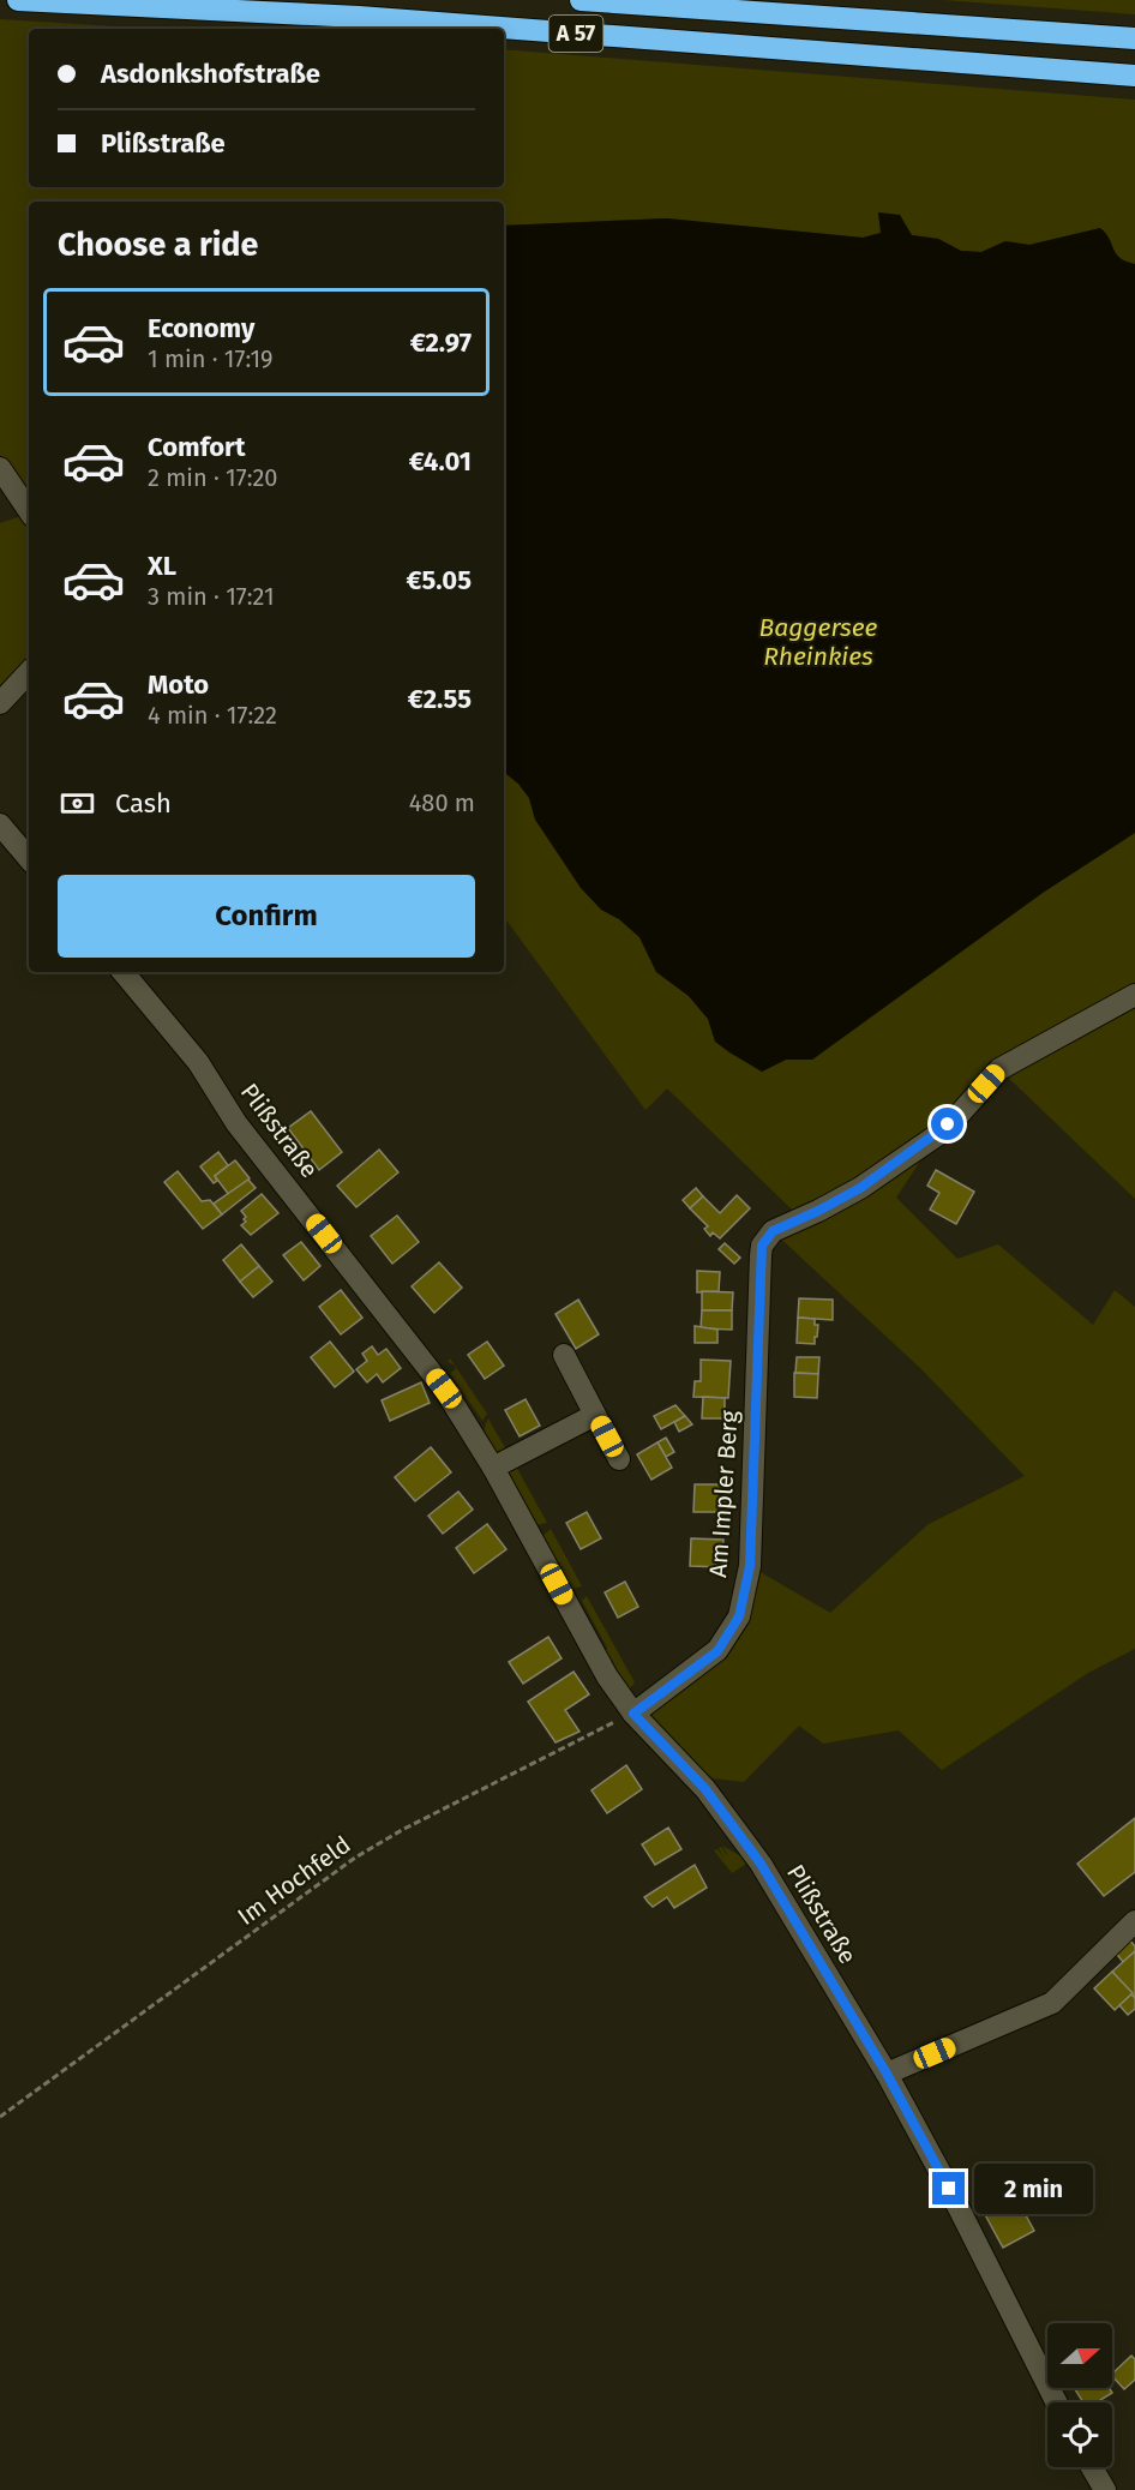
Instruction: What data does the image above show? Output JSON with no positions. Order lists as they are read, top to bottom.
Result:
{
  "streets": {
    "highway": ["A 57"],
    "street": ["Plißstraße", "Am Impler Berg"],
    "path": ["Im Hochfeld"]
  },
  "crossings": [
    ["Plißstraße", "Am Impler Berg"],
    ["Plißstraße", "Im Hochfeld"],
    ["Am Impler Berg", "Im Hochfeld"]
  ],
  "water": ["Baggersee Rheinkies"],
  "north": "right",
  "page": {
    "banner": ["Asdonkshofstraße", "Plißstraße"],
    "heading": "Choose a ride",
    "list": [
      {
        "name": "Economy",
        "note": "1 min · 17:19",
        "value": "€2.97"
      },
      {
        "name": "Comfort",
        "note": "2 min · 17:20",
        "value": "€4.01"
      },
      {
        "name": "XL",
        "note": "3 min · 17:21",
        "value": "€5.05"
      },
      {
        "name": "Moto",
        "note": "4 min · 17:22",
        "value": "€2.55"
      }
    ],
    "pay": ["Cash", "480 m"],
    "buttons": "Confirm",
    "bubble": "2 min"
  }
}
